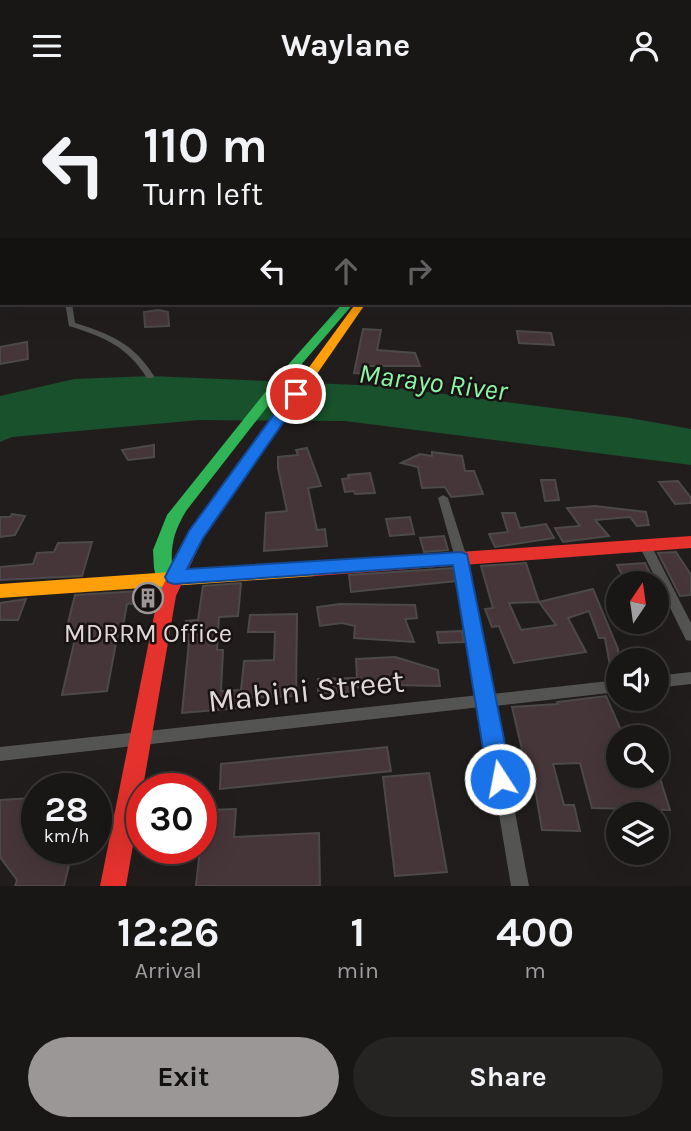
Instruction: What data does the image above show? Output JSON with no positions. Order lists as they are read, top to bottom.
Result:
{
  "streets": {
    "street": ["Mabini Street"]
  },
  "water": ["Marayo River"],
  "places": {
    "building": ["MDRRM Office"]
  },
  "north": "top",
  "page": {
    "header": "Waylane",
    "turn": ["110 m", "Turn left"],
    "speed": "28 km/h",
    "limit": "30",
    "eta": [
      "12:26",
      "Arrival",
      "1",
      "min",
      "400",
      "m"
    ],
    "buttons": ["Exit", "Share"]
  }
}
